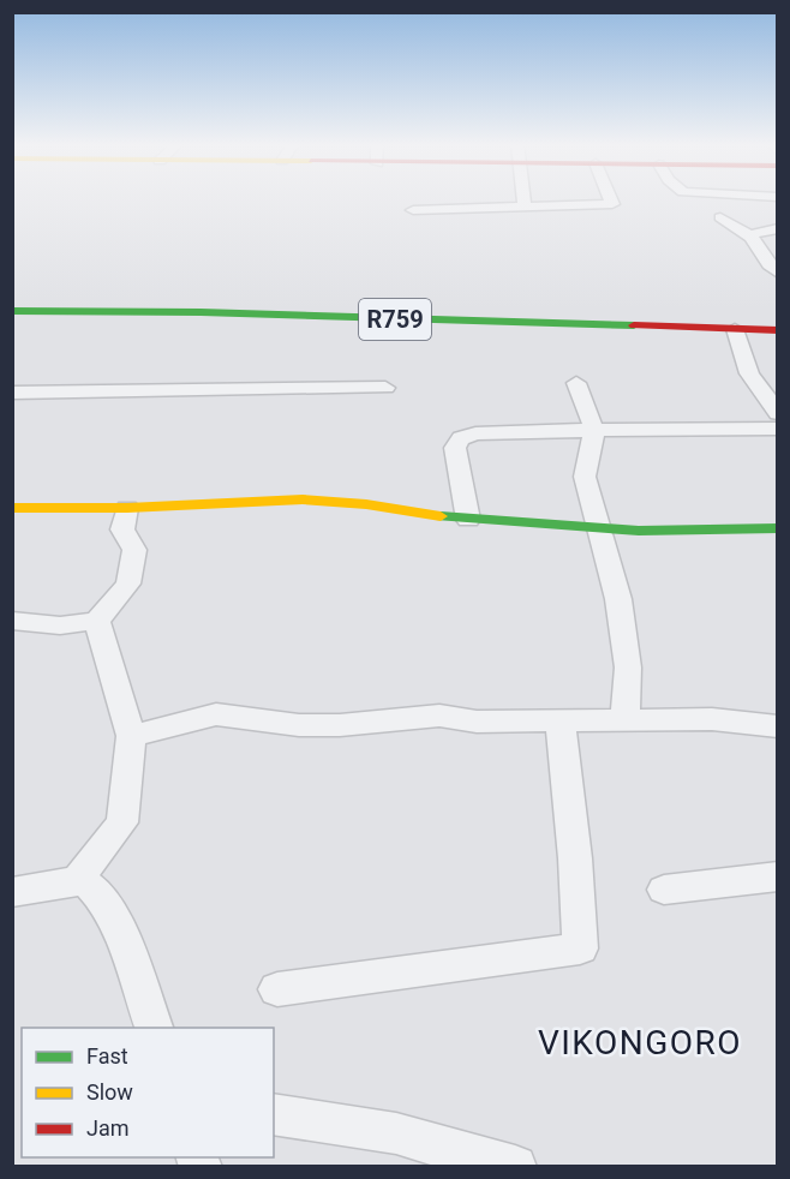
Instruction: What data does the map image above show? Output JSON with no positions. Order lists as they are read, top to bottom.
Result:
{
  "streets": {
    "street": ["R759"]
  },
  "districts": ["VIKONGORO"],
  "legend": ["Fast", "Slow", "Jam"]
}
